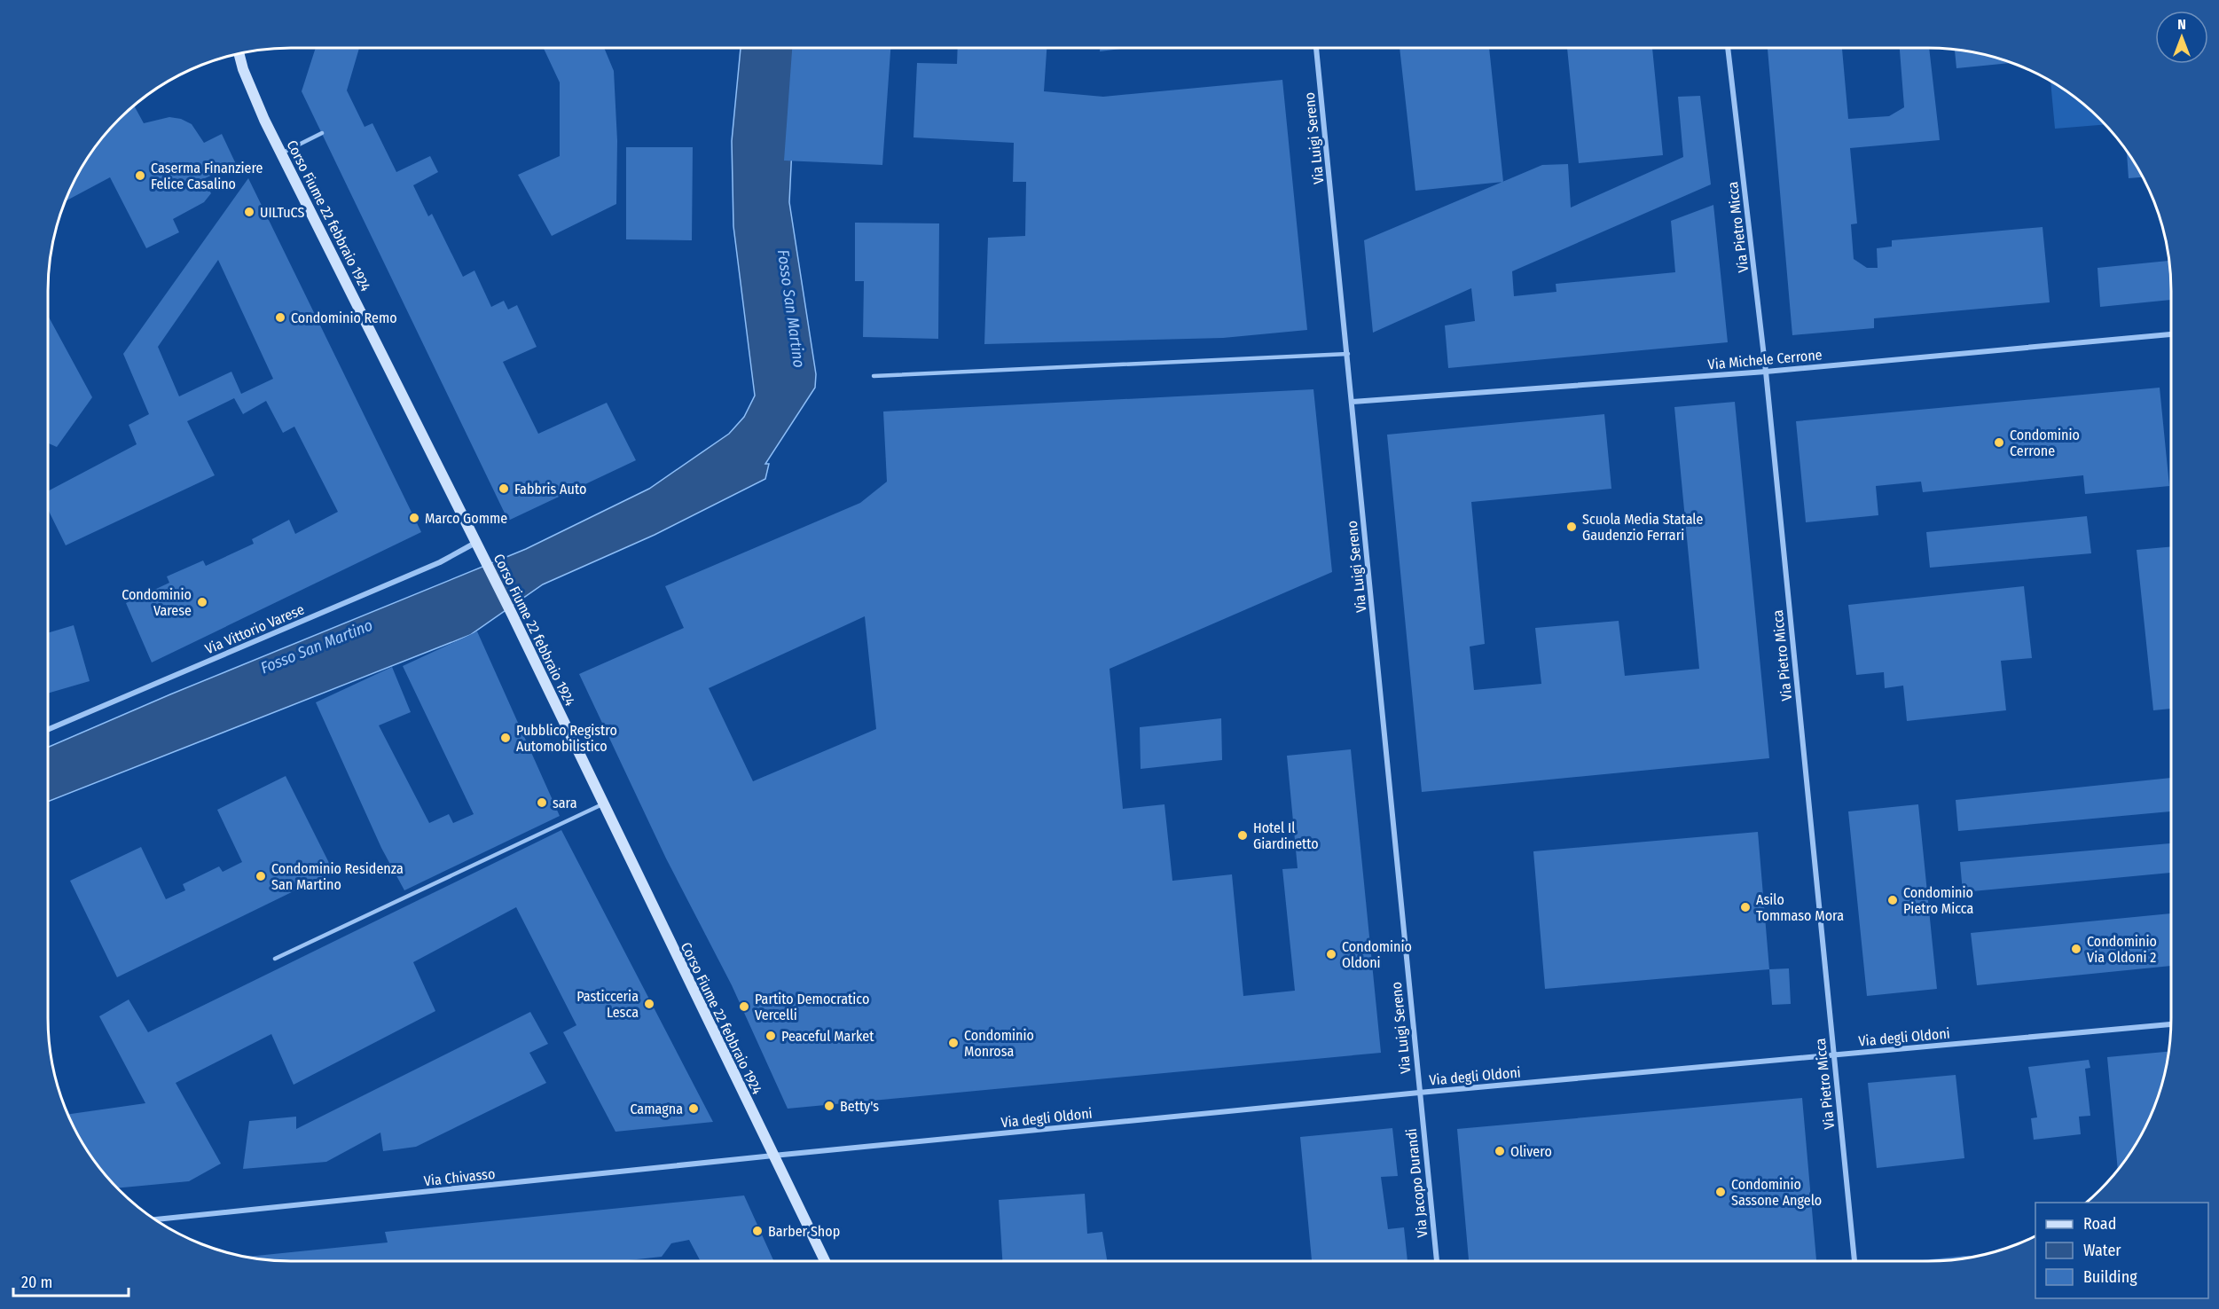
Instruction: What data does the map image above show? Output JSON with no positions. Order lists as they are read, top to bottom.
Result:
{
  "streets": {
    "main road": ["Corso Fiume 22 febbraio 1924"],
    "street": [
      "Via Luigi Sereno",
      "Via Pietro Micca",
      "Via Michele Cerrone",
      "Via Vittorio Varese",
      "Via degli Oldoni",
      "Via Chivasso",
      "Via Jacopo Durandi"
    ]
  },
  "crossings": [
    ["Via Luigi Sereno", "Via Michele Cerrone"],
    ["Via Luigi Sereno", "Via degli Oldoni"],
    ["Via Luigi Sereno", "Via Jacopo Durandi"],
    ["Corso Fiume 22 febbraio 1924", "Via Vittorio Varese"],
    ["Corso Fiume 22 febbraio 1924", "Via degli Oldoni"],
    ["Corso Fiume 22 febbraio 1924", "Via Chivasso"],
    ["Via Pietro Micca", "Via Michele Cerrone"],
    ["Via Pietro Micca", "Via degli Oldoni"],
    ["Via degli Oldoni", "Via Chivasso"],
    ["Via degli Oldoni", "Via Jacopo Durandi"]
  ],
  "water": ["Fosso San Martino"],
  "places": [
    "Caserma Finanziere Felice Casalino",
    "UILTuCS",
    "Condominio Remo",
    "Condominio Cerrone",
    "Fabbris Auto",
    "Marco Gomme",
    "Scuola Media Statale Gaudenzio Ferrari",
    "Condominio Varese",
    "Pubblico Registro Automobilistico",
    "sara",
    "Hotel Il Giardinetto",
    "Condominio Residenza San Martino",
    "Condominio Pietro Micca",
    "Asilo Tommaso Mora",
    "Condominio Via Oldoni 2",
    "Condominio Oldoni",
    "Pasticceria Lesca",
    "Partito Democratico Vercelli",
    "Peaceful Market",
    "Condominio Monrosa",
    "Betty's",
    "Camagna",
    "Olivero",
    "Condominio Sassone Angelo",
    "Barber Shop"
  ],
  "legend": ["Road", "Water", "Building"],
  "scale_bar": "20 m",
  "north": "top"
}
